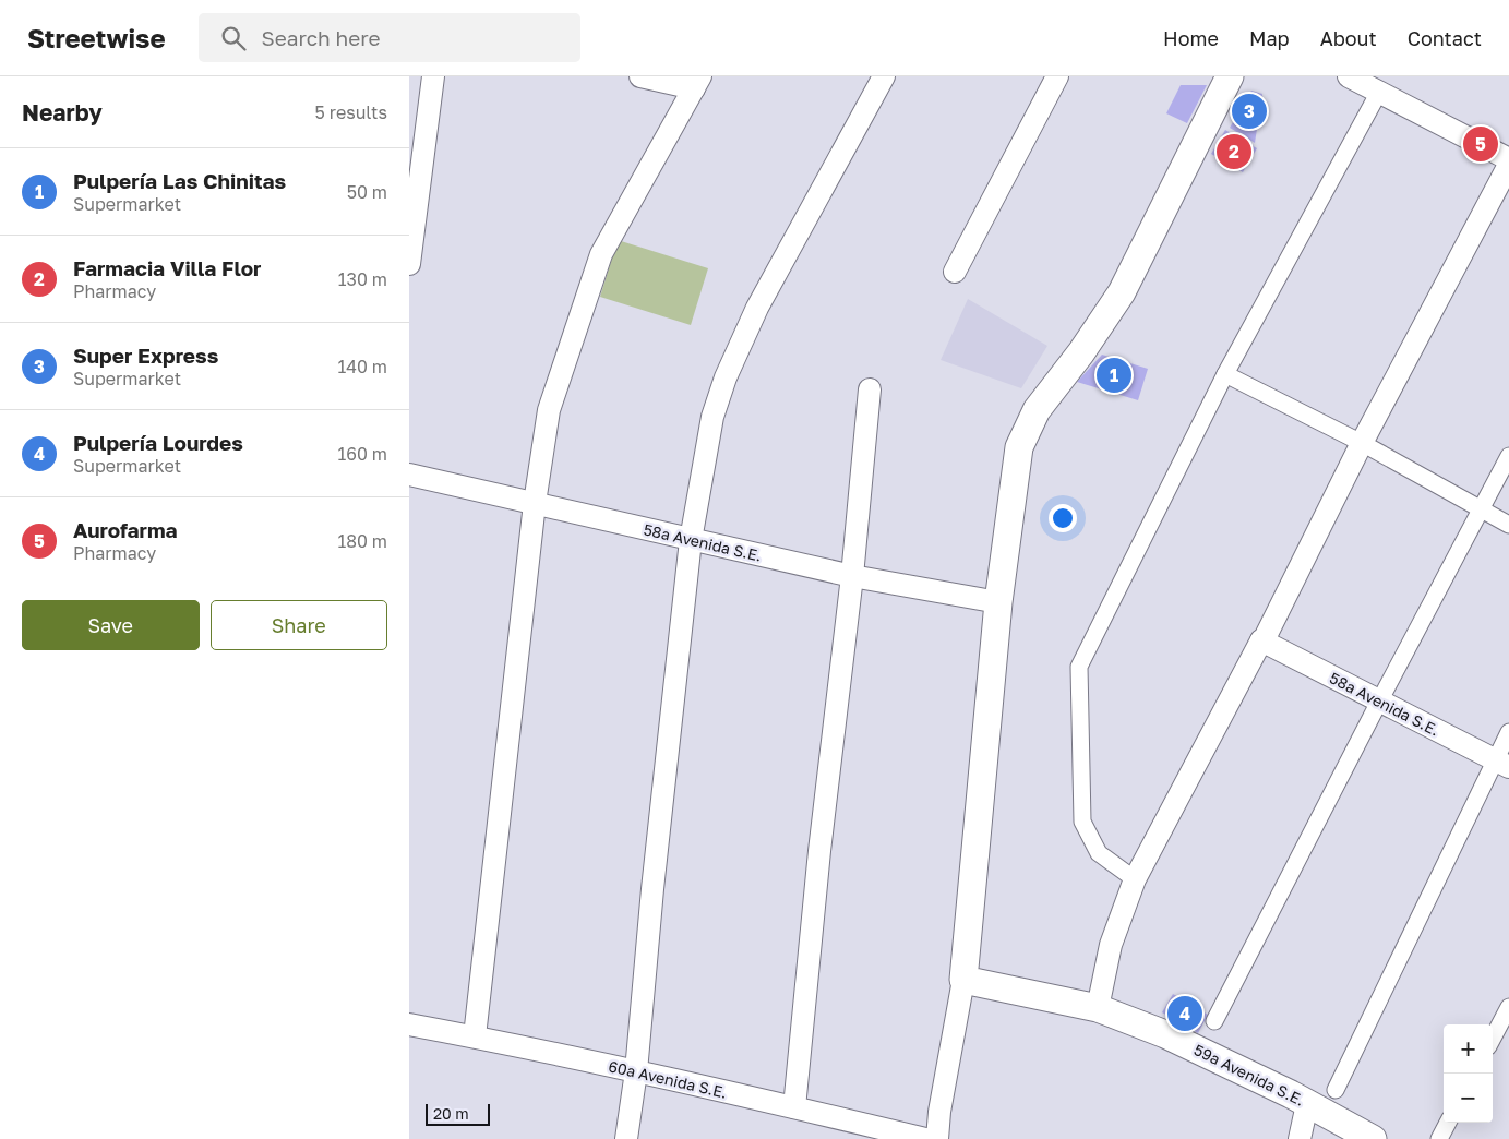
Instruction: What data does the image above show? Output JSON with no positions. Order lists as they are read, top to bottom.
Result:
{
  "streets": {
    "street": ["58a Avenida S.E.", "59a Avenida S.E.", "60a Avenida S.E."]
  },
  "scale_bar": "20 m",
  "page": {
    "header": "Streetwise",
    "search": "Search here",
    "nav": [
      "Home",
      "Map",
      "About",
      "Contact"
    ],
    "heading": ["Nearby", "5 results"],
    "pins": [
      "3",
      "5",
      "2",
      "1",
      "4"
    ],
    "list": [
      {
        "mark": "1",
        "name": "Pulpería Las Chinitas",
        "note": "Supermarket",
        "value": "50 m"
      },
      {
        "mark": "2",
        "name": "Farmacia Villa Flor",
        "note": "Pharmacy",
        "value": "130 m"
      },
      {
        "mark": "3",
        "name": "Super Express",
        "note": "Supermarket",
        "value": "140 m"
      },
      {
        "mark": "4",
        "name": "Pulpería Lourdes",
        "note": "Supermarket",
        "value": "160 m"
      },
      {
        "mark": "5",
        "name": "Aurofarma",
        "note": "Pharmacy",
        "value": "180 m"
      }
    ],
    "buttons": ["Save", "Share"],
    "map_buttons": ["+", "−"],
    "scale": "20 m"
  }
}
